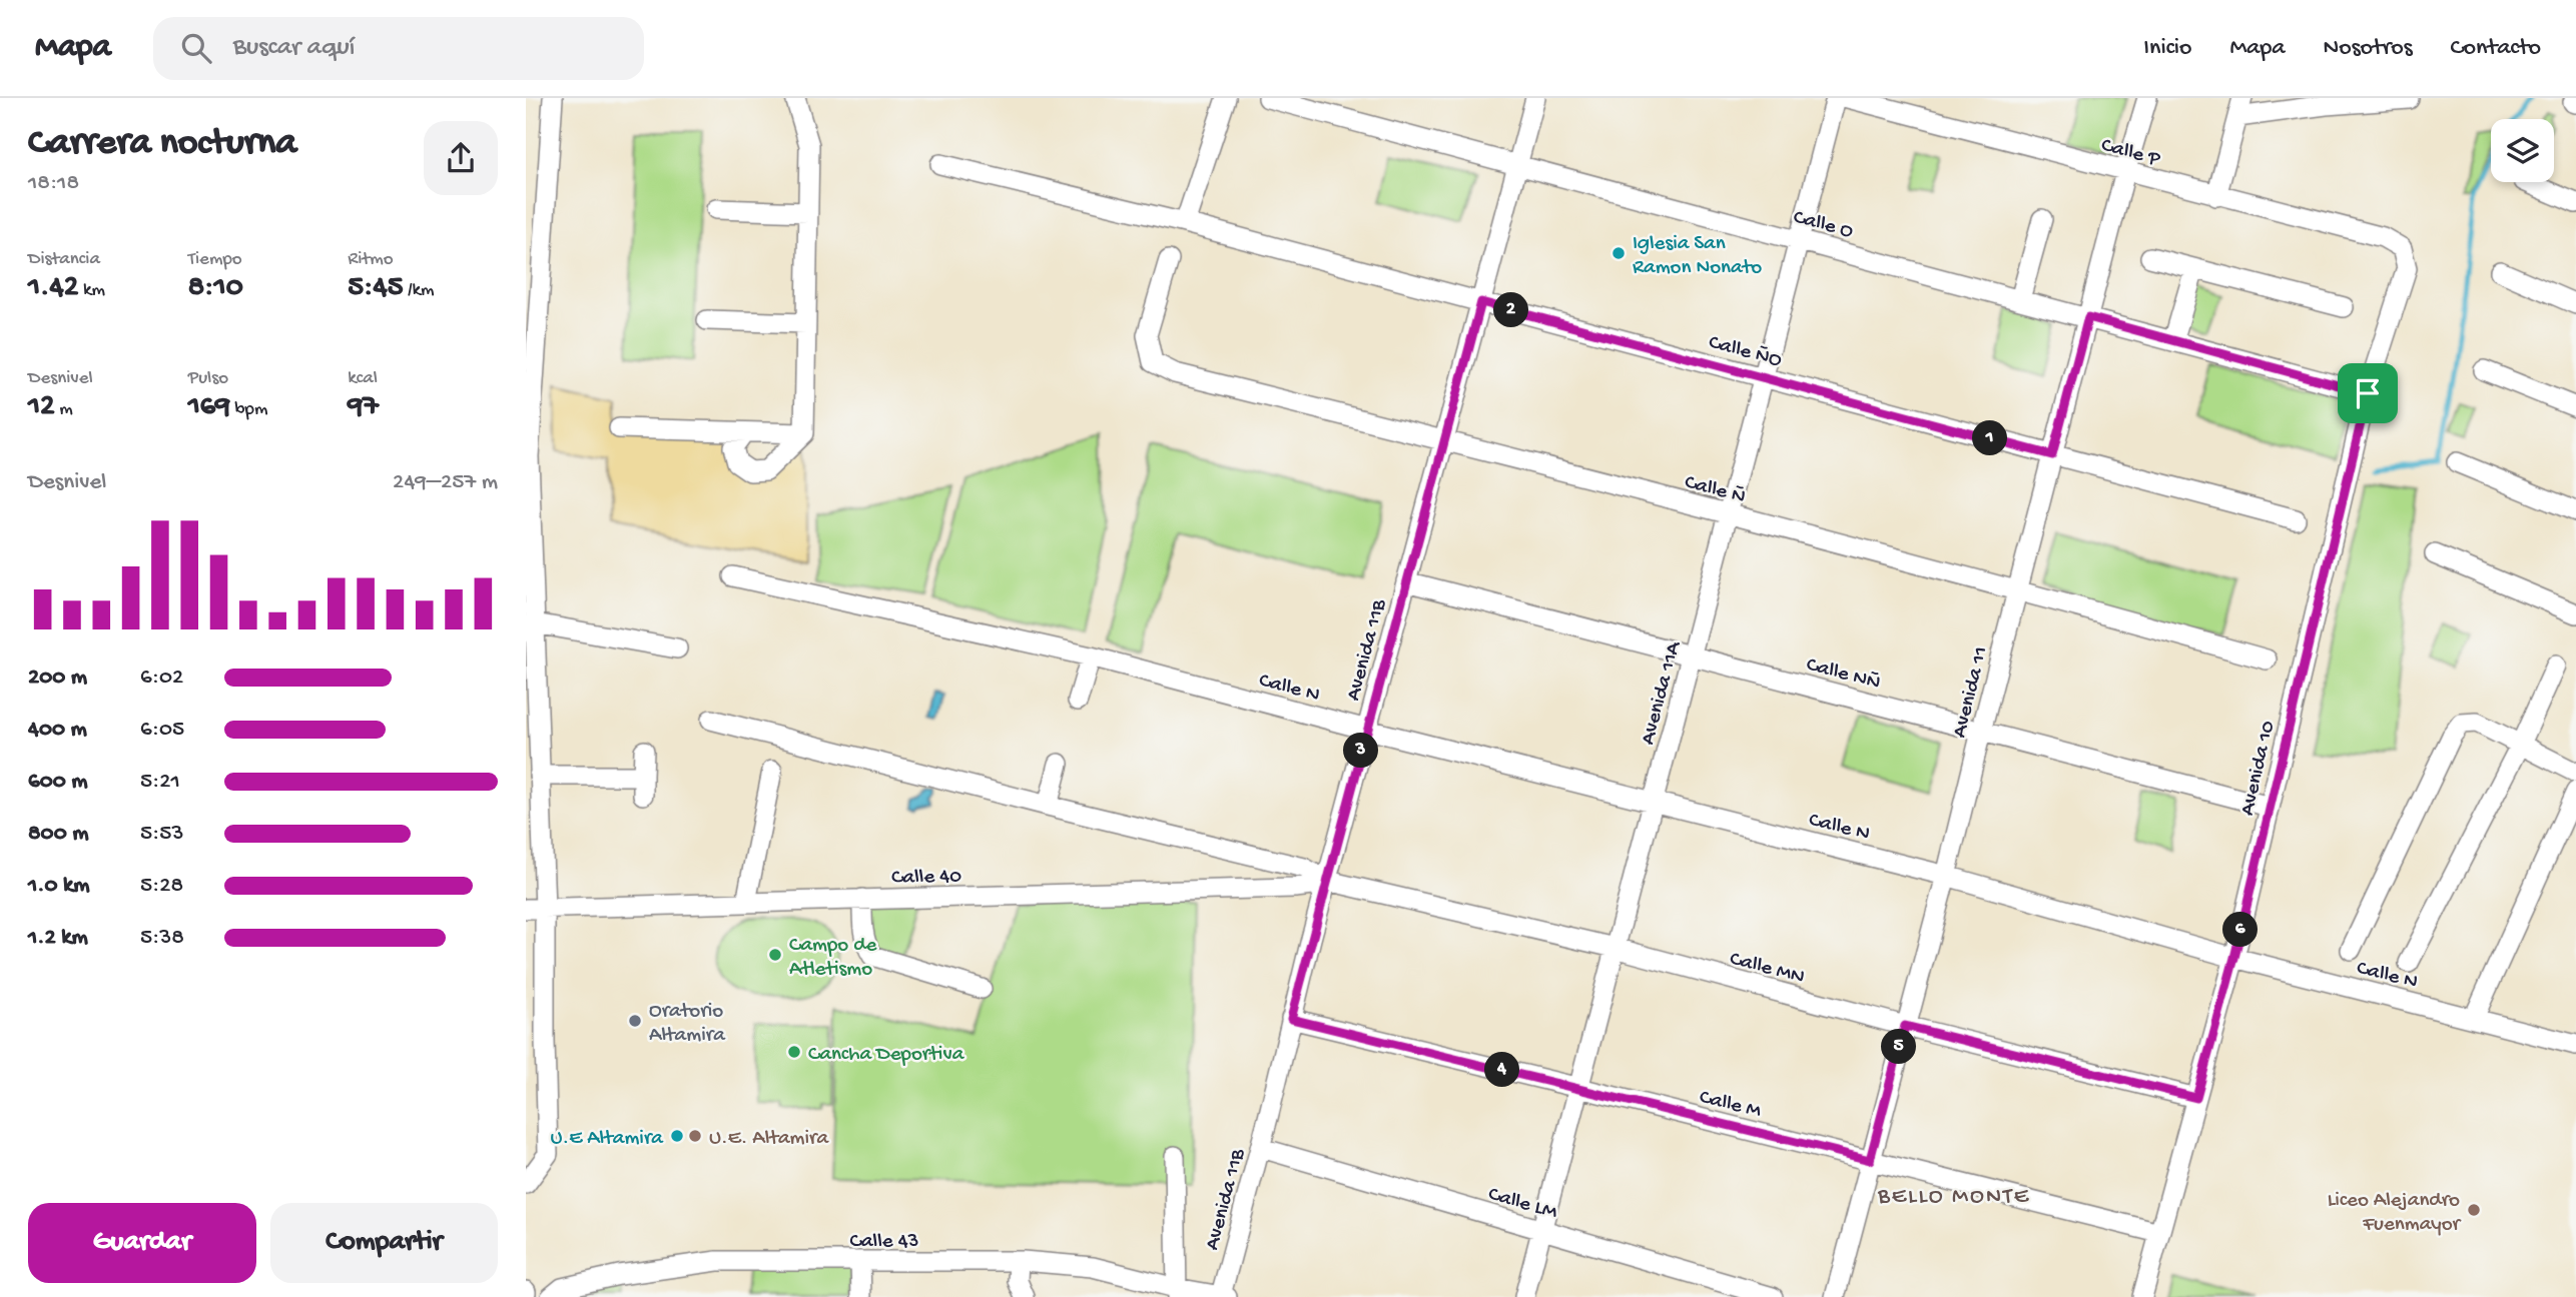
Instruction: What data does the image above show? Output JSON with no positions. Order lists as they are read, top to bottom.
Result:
{
  "streets": {
    "street": [
      "Calle P",
      "Calle O",
      "Calle ÑO",
      "Calle Ñ",
      "Avenida 11B",
      "Calle NÑ",
      "Calle N",
      "Avenida 11",
      "Avenida 11A",
      "Avenida 10",
      "Calle 40",
      "Calle MN",
      "Calle M",
      "Calle LM",
      "Calle 43"
    ]
  },
  "crossings": [
    ["Calle P", "Avenida 11"],
    ["Calle P", "Avenida 10"],
    ["Calle O", "Avenida 11B"],
    ["Calle O", "Avenida 11"],
    ["Calle O", "Avenida 11A"],
    ["Calle O", "Avenida 10"],
    ["Calle ÑO", "Avenida 11B"],
    ["Calle ÑO", "Avenida 11"],
    ["Calle ÑO", "Avenida 11A"],
    ["Calle Ñ", "Avenida 11B"],
    ["Calle Ñ", "Avenida 11"],
    ["Calle Ñ", "Avenida 11A"],
    ["Avenida 11B", "Calle NÑ"],
    ["Avenida 11B", "Calle N"],
    ["Avenida 11B", "Calle 40"],
    ["Avenida 11B", "Calle MN"],
    ["Avenida 11B", "Calle M"],
    ["Avenida 11B", "Calle LM"],
    ["Avenida 11B", "Calle 43"],
    ["Calle NÑ", "Avenida 11"],
    ["Calle NÑ", "Avenida 11A"],
    ["Calle NÑ", "Avenida 10"],
    ["Calle N", "Avenida 11"],
    ["Calle N", "Avenida 11A"],
    ["Calle N", "Avenida 10"],
    ["Avenida 11", "Calle MN"],
    ["Avenida 11", "Calle M"],
    ["Avenida 11A", "Calle MN"],
    ["Avenida 11A", "Calle M"],
    ["Avenida 11A", "Calle LM"],
    ["Avenida 10", "Calle MN"],
    ["Avenida 10", "Calle M"],
    ["Calle 40", "Calle MN"]
  ],
  "districts": ["BELLO MONTE"],
  "places": [
    "Iglesia San Ramon Nonato",
    "Campo de Atletismo",
    "Oratorio Altamira",
    "Cancha Deportiva",
    "U.E Altamira",
    "U.E. Altamira",
    "Liceo Alejandro Fuenmayor"
  ],
  "page": {
    "header": "Mapa",
    "search": "Buscar aquí",
    "nav": [
      "Inicio",
      "Mapa",
      "Nosotros",
      "Contacto"
    ],
    "heading": ["Carrera nocturna", "18:18"],
    "stats": [
      ["Distancia", "1.42 km"],
      ["Tiempo", "8:10"],
      ["Ritmo", "5:45 /km"],
      ["Desnivel", "12 m"],
      ["Pulso", "169 bpm"],
      ["kcal", "97"]
    ],
    "pins": [
      "2",
      "1",
      "3",
      "6",
      "5",
      "4"
    ],
    "chart": ["Desnivel", "249–257 m"],
    "list": [
      {
        "name": "200 m",
        "note": "6:02"
      },
      {
        "name": "400 m",
        "note": "6:05"
      },
      {
        "name": "600 m",
        "note": "5:21"
      },
      {
        "name": "800 m",
        "note": "5:53"
      },
      {
        "name": "1.0 km",
        "note": "5:28"
      },
      {
        "name": "1.2 km",
        "note": "5:38"
      }
    ],
    "buttons": ["Guardar", "Compartir"]
  }
}
